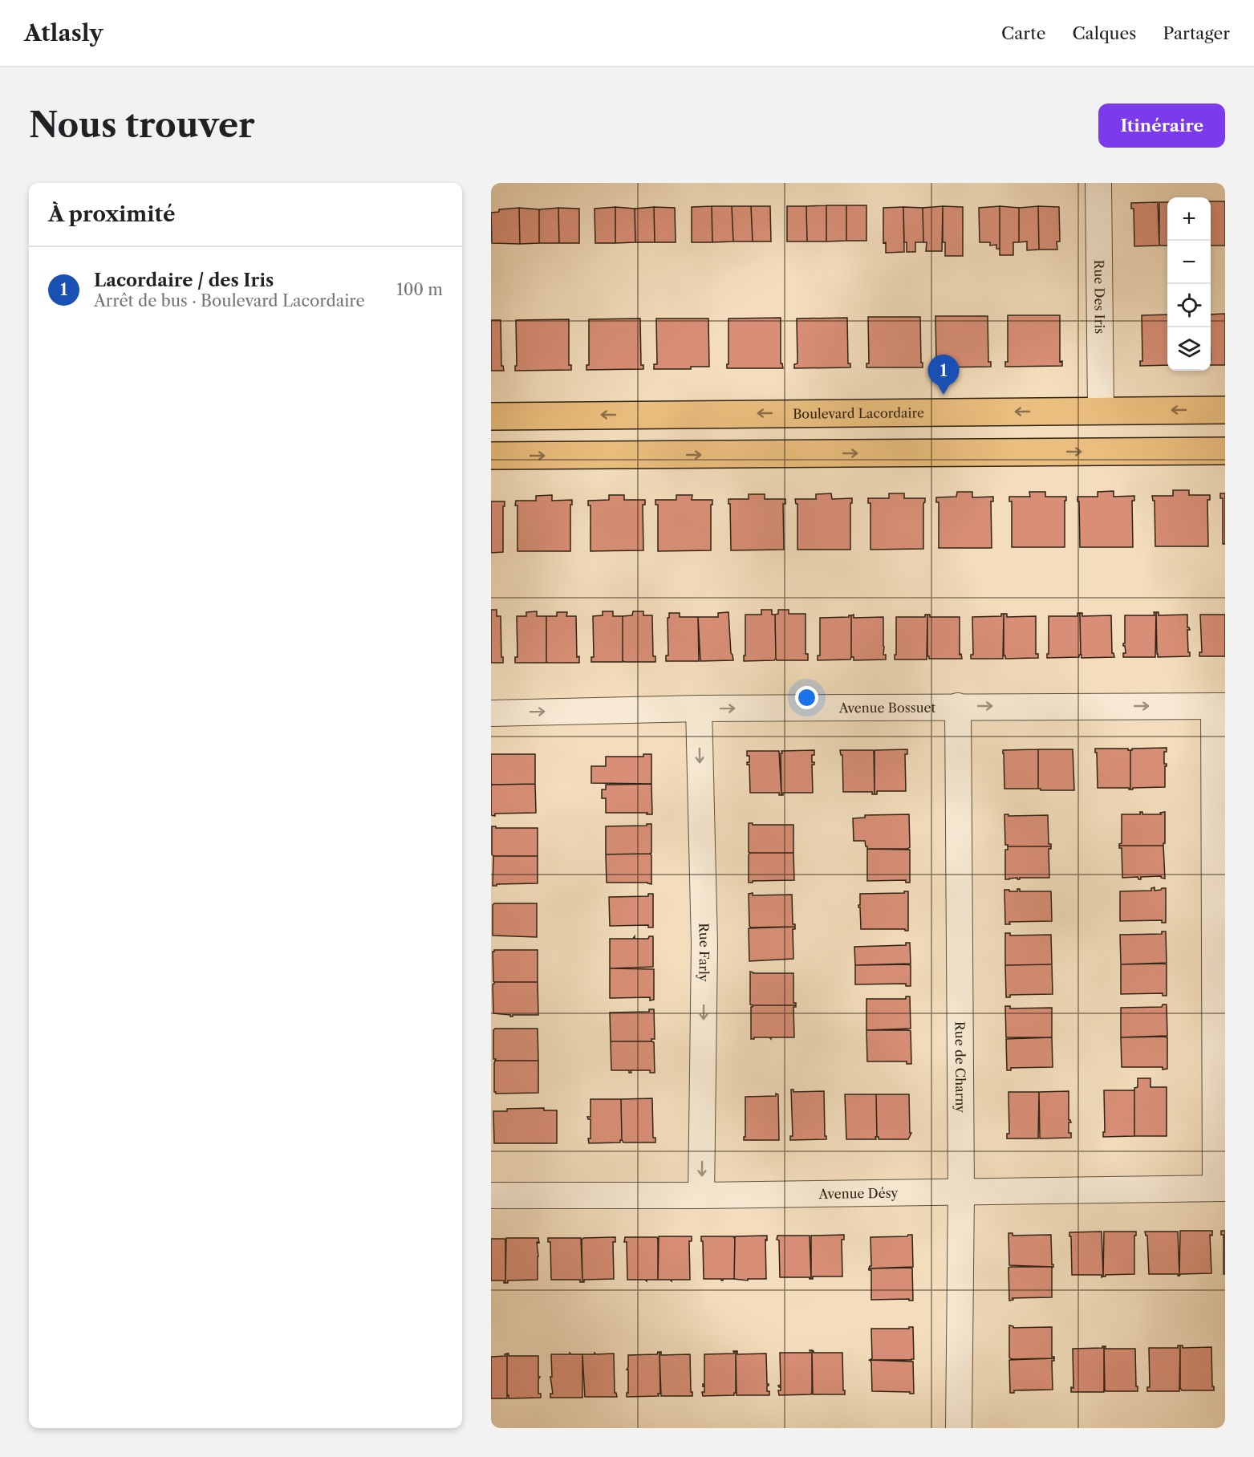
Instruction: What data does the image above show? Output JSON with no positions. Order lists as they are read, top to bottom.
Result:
{
  "streets": {
    "main road": ["Boulevard Lacordaire"],
    "street": [
      "Rue Des Iris",
      "Avenue Bossuet",
      "Rue Farly",
      "Rue de Charny",
      "Avenue Désy"
    ]
  },
  "crossings": [
    ["Rue Des Iris", "Boulevard Lacordaire"],
    ["Avenue Bossuet", "Rue Farly"],
    ["Avenue Bossuet", "Rue de Charny"],
    ["Rue Farly", "Avenue Désy"],
    ["Rue de Charny", "Avenue Désy"]
  ],
  "one_way": ["Avenue Bossuet", "Rue Farly"],
  "page": {
    "header": "Atlasly",
    "nav": ["Carte", "Calques", "Partager"],
    "buttons": "Itinéraire",
    "title": "Nous trouver",
    "heading": "À proximité",
    "map_buttons": ["+", "−"],
    "list": [
      {
        "mark": "1",
        "name": "Lacordaire / des Iris",
        "note": "Arrêt de bus · Boulevard Lacordaire",
        "value": "100 m"
      }
    ],
    "pins": "1"
  }
}
